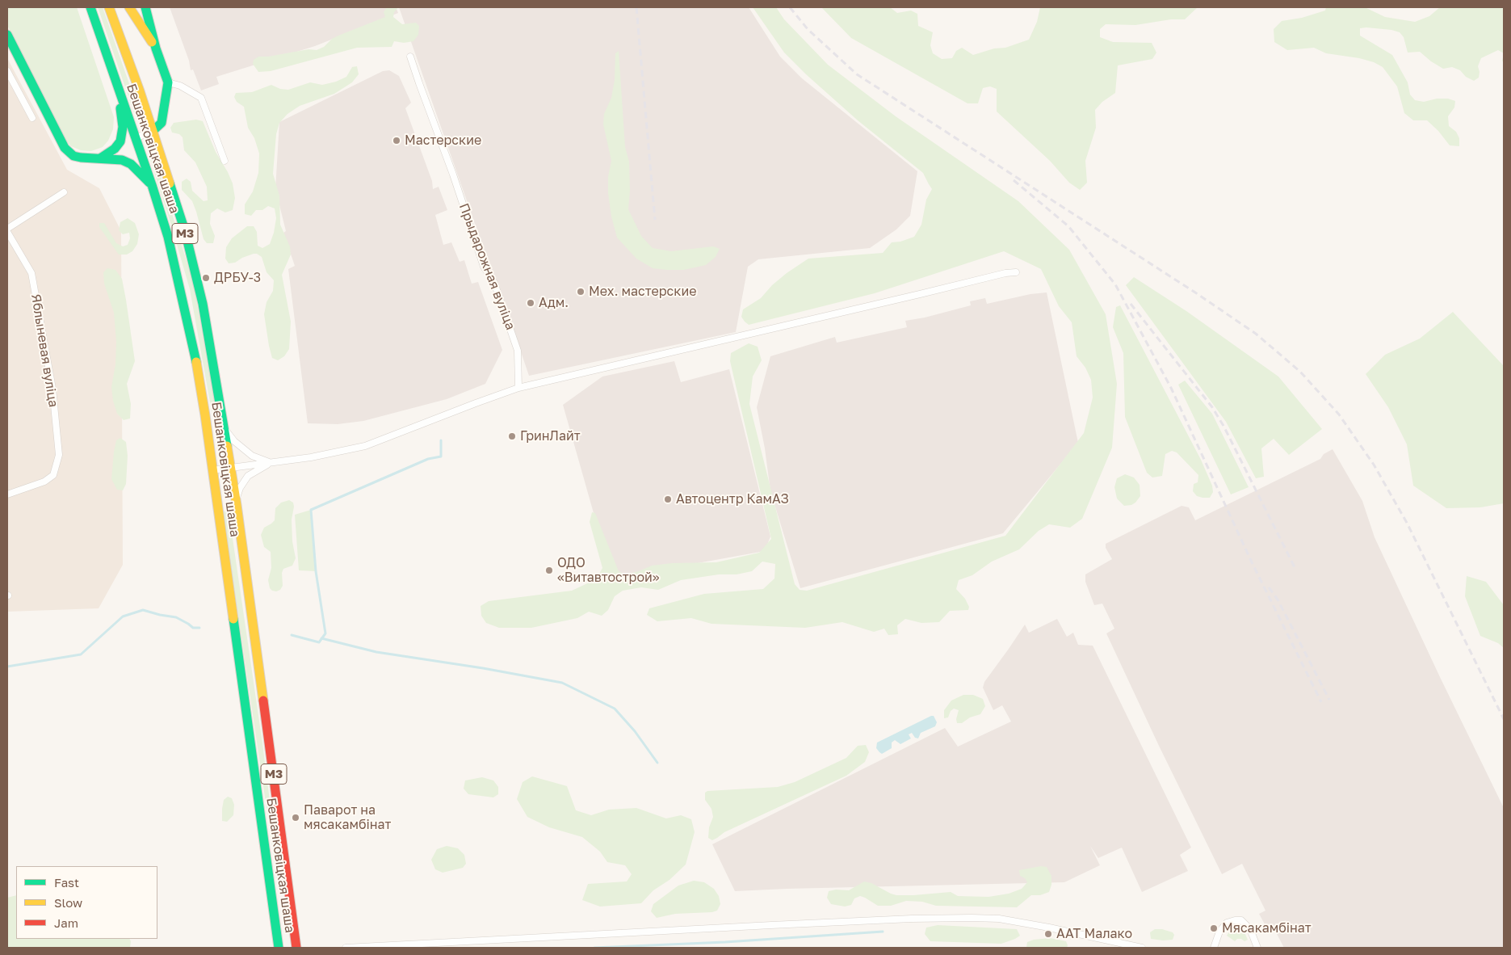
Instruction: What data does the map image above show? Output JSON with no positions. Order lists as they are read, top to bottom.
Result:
{
  "streets": {
    "main road": ["Бешанковіцкая шаша", "М3"],
    "street": ["Прыдарожная вуліца", "Яблыневая вуліца"]
  },
  "places": [
    "Мастерские",
    "ДРБУ-3",
    "Мех. мастерские",
    "Адм.",
    "ГринЛайт",
    "Автоцентр КамАЗ",
    "ОДО «Витавтострой»",
    "Паварот на мясакамбінат",
    "Мясакамбінат",
    "ААТ Малако"
  ],
  "legend": ["Fast", "Slow", "Jam"]
}
